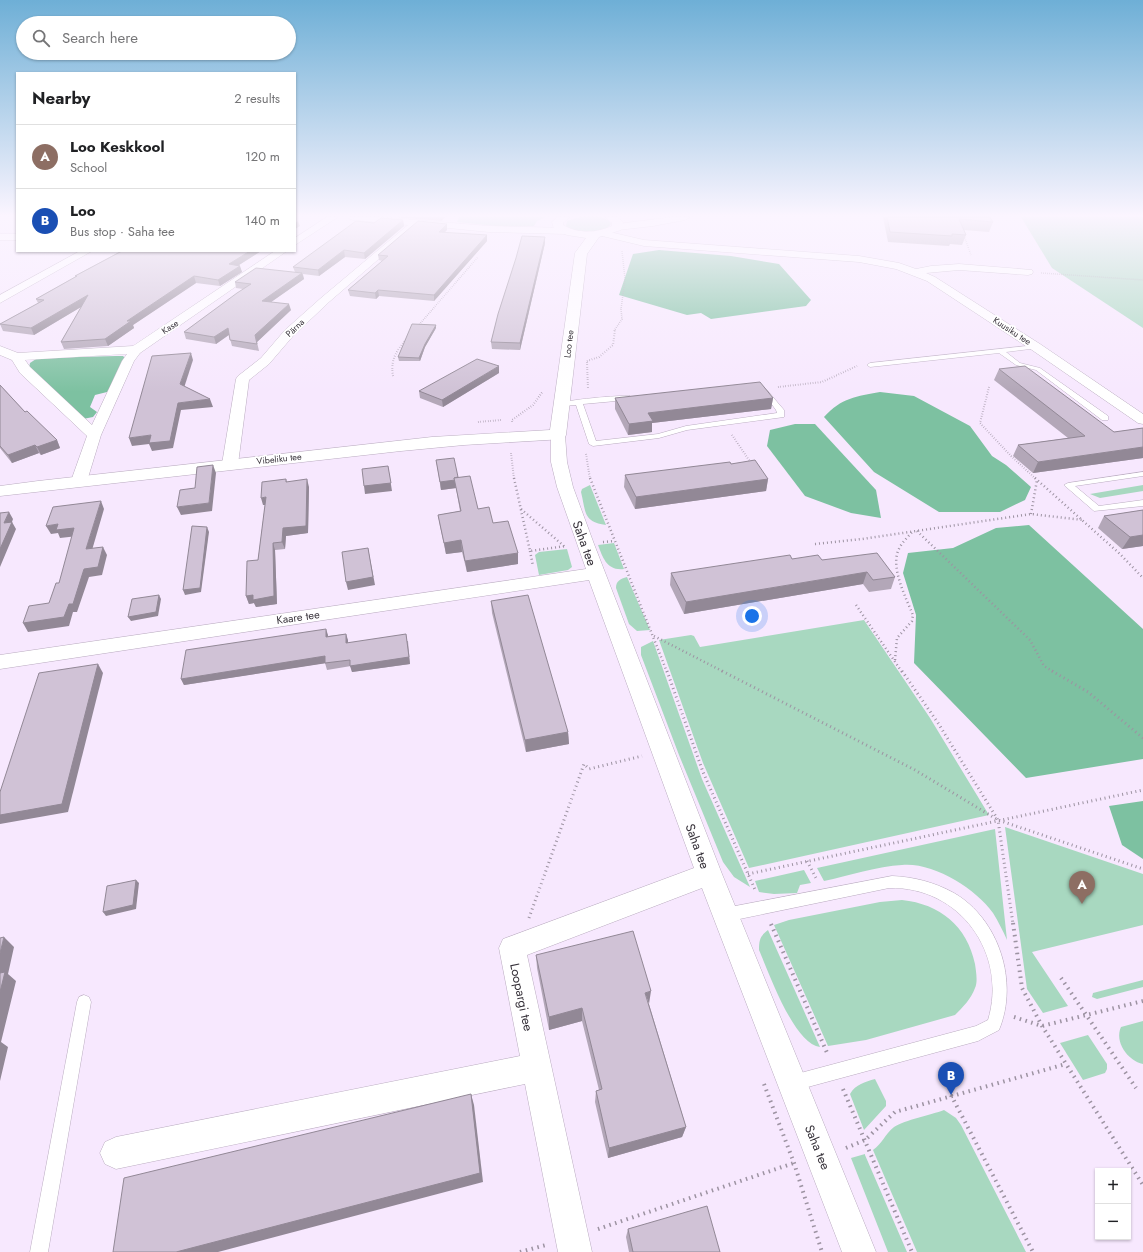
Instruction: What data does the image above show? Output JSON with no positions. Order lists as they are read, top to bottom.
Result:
{
  "streets": {
    "street": [
      "Kase",
      "Pärna",
      "Kuusiku tee",
      "Loo tee",
      "Vibeliku tee",
      "Saha tee",
      "Kaare tee",
      "Loopargi tee"
    ]
  },
  "crossings": [
    ["Kase", "Vibeliku tee"],
    ["Pärna", "Vibeliku tee"],
    ["Loo tee", "Vibeliku tee"],
    ["Loo tee", "Saha tee"],
    ["Vibeliku tee", "Saha tee"],
    ["Saha tee", "Kaare tee"]
  ],
  "page": {
    "search": "Search here",
    "heading": ["Nearby", "2 results"],
    "list": [
      {
        "mark": "A",
        "name": "Loo Keskkool",
        "note": "School",
        "value": "120 m"
      },
      {
        "mark": "B",
        "name": "Loo",
        "note": "Bus stop · Saha tee",
        "value": "140 m"
      }
    ],
    "pins": ["A", "B"],
    "map_buttons": ["+", "−"]
  }
}
